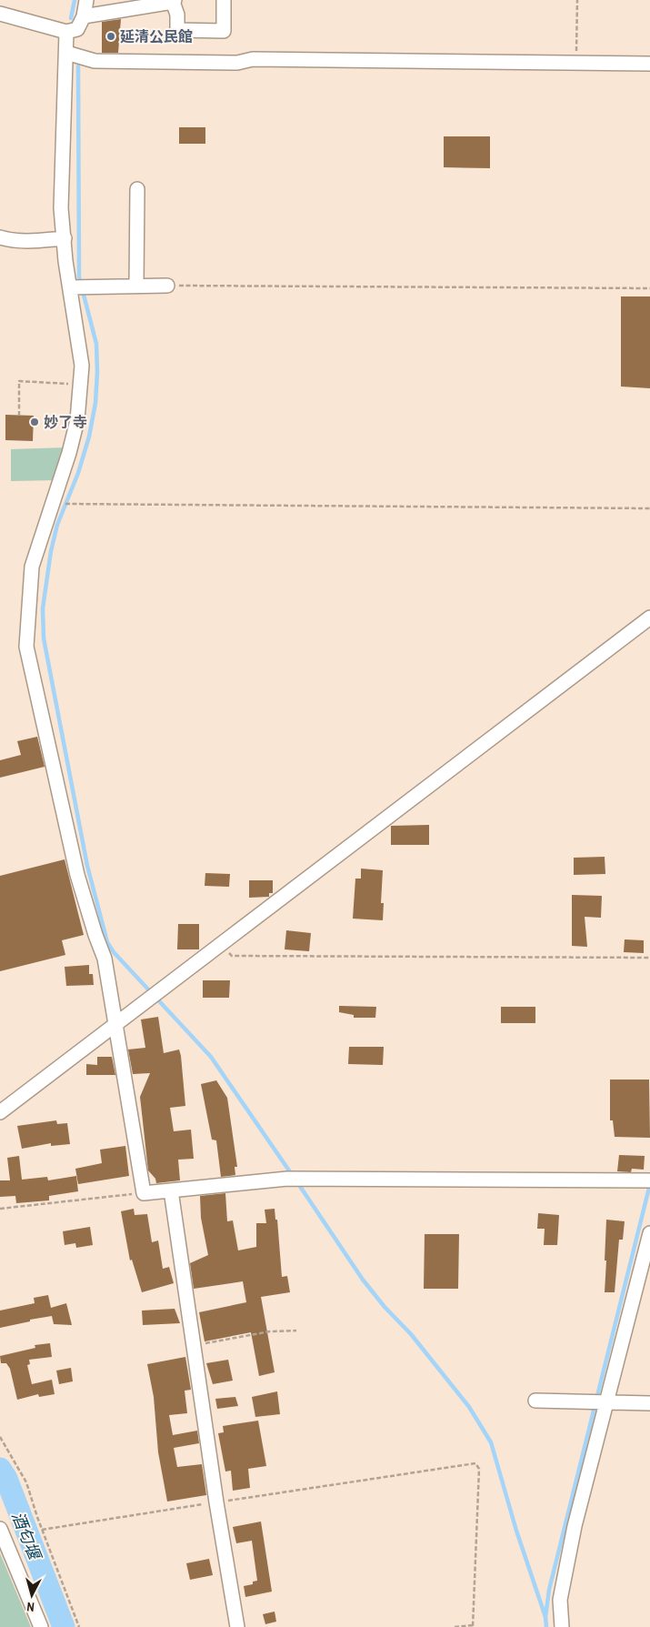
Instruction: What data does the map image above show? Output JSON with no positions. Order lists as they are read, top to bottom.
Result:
{
  "water": ["酒匂堰"],
  "places": ["延清公民館", "妙了寺"],
  "north": "bottom"
}
